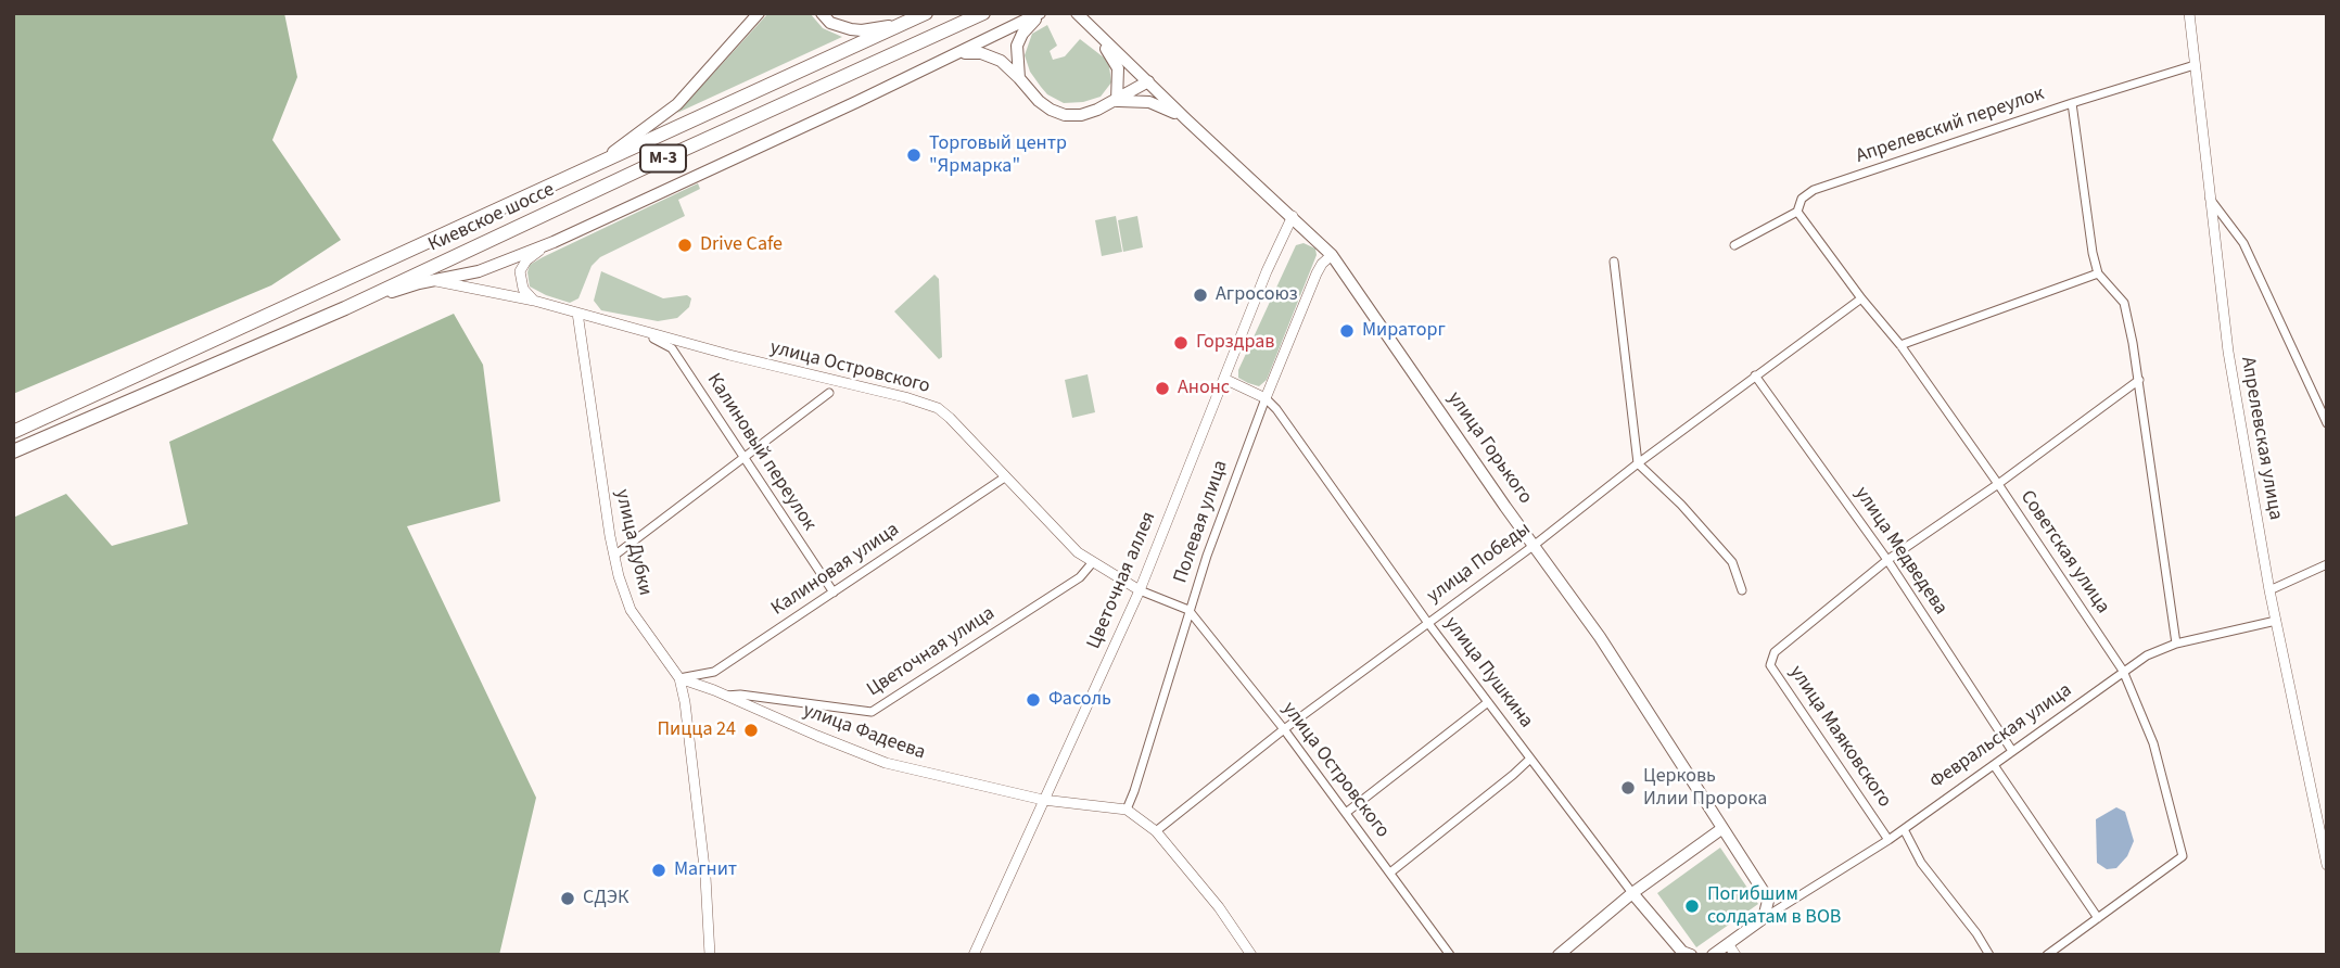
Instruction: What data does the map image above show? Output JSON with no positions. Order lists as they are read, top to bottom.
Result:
{
  "streets": {
    "highway": ["М-3", "Киевское шоссе"],
    "main road": ["улица Горького"],
    "street": [
      "Апрелевский переулок",
      "улица Островского",
      "Апрелевская улица",
      "Калиновый переулок",
      "Полевая улица",
      "улица Дубки",
      "улица Медведева",
      "Советская улица",
      "улица Победы",
      "Калиновая улица",
      "Цветочная аллея",
      "Цветочная улица",
      "улица Пушкина",
      "улица Фадеева",
      "улица Маяковского",
      "Февральская улица"
    ]
  },
  "crossings": [
    ["Апрелевский переулок", "Апрелевская улица"],
    ["Апрелевский переулок", "Советская улица"],
    ["улица Островского", "Полевая улица"],
    ["улица Островского", "улица Дубки"],
    ["улица Островского", "улица Победы"],
    ["улица Островского", "Калиновая улица"],
    ["улица Островского", "Цветочная аллея"],
    ["улица Островского", "Цветочная улица"],
    ["Апрелевская улица", "Февральская улица"],
    ["улица Горького", "Полевая улица"],
    ["улица Горького", "улица Победы"],
    ["улица Горького", "Цветочная аллея"],
    ["улица Горького", "Февральская улица"],
    ["Калиновый переулок", "Калиновая улица"],
    ["Полевая улица", "улица Пушкина"],
    ["Полевая улица", "улица Фадеева"],
    ["улица Дубки", "Калиновая улица"],
    ["улица Дубки", "улица Фадеева"],
    ["улица Медведева", "улица Победы"],
    ["улица Медведева", "улица Маяковского"],
    ["улица Медведева", "Февральская улица"],
    ["Советская улица", "улица Победы"],
    ["Советская улица", "Февральская улица"],
    ["улица Победы", "улица Пушкина"],
    ["Калиновая улица", "улица Фадеева"],
    ["Цветочная аллея", "улица Фадеева"],
    ["Цветочная улица", "улица Фадеева"],
    ["улица Маяковского", "Февральская улица"]
  ],
  "places": [
    "Торговый центр \"Ярмарка\"",
    "Drive Cafe",
    "Агросоюз",
    "Мираторг",
    "Горздрав",
    "Анонс",
    "Фасоль",
    "Пицца 24",
    "Церковь Илии Пророка",
    "Магнит",
    "СДЭК",
    "Погибшим солдатам в ВОВ"
  ]
}
